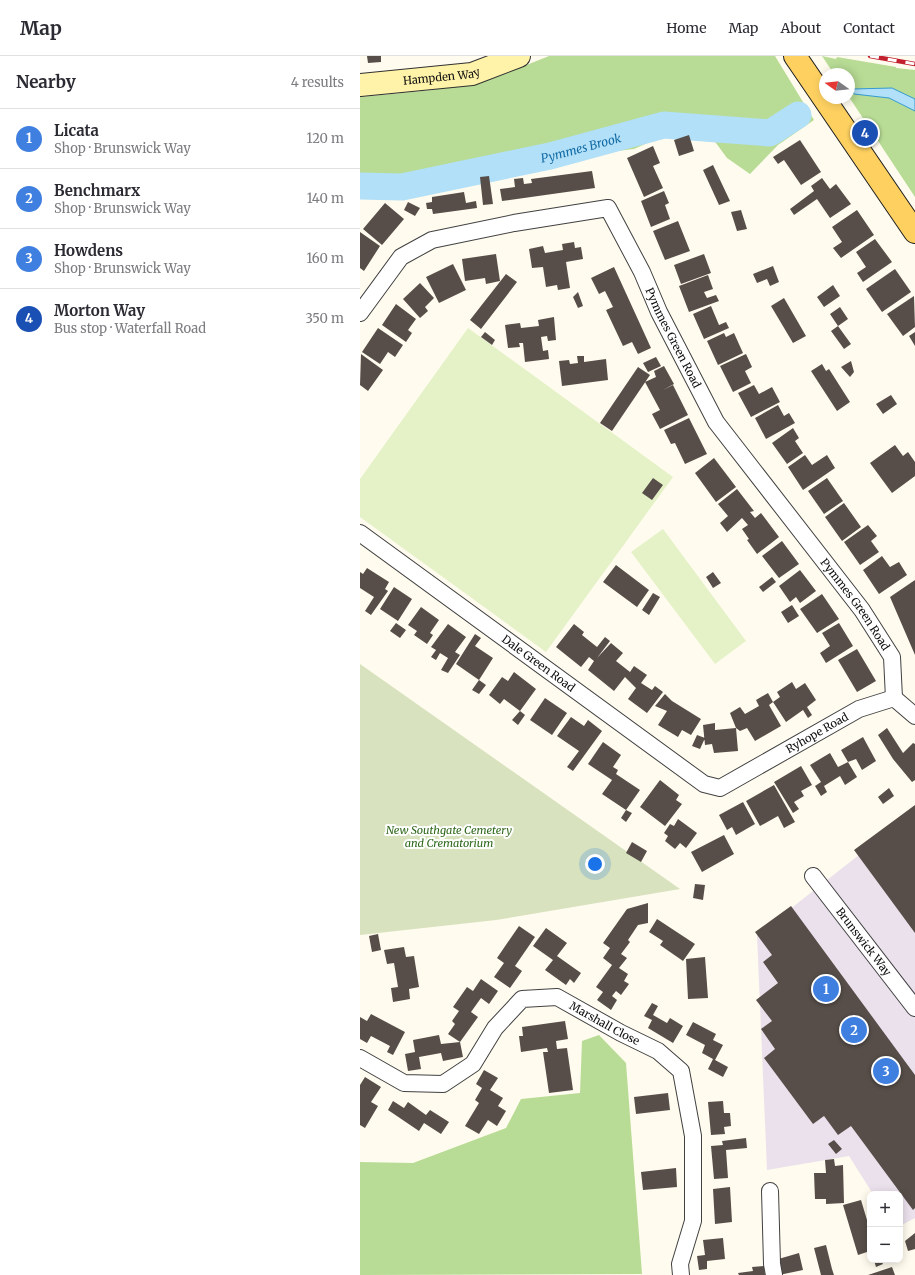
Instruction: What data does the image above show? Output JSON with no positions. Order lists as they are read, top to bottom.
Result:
{
  "streets": {
    "street": [
      "Hampden Way",
      "Pymmes Green Road",
      "Dale Green Road",
      "Ryhope Road",
      "Brunswick Way",
      "Marshall Close"
    ]
  },
  "crossings": [
    ["Pymmes Green Road", "Ryhope Road"],
    ["Dale Green Road", "Ryhope Road"]
  ],
  "water": ["Pymmes Brook"],
  "parks": ["New Southgate Cemetery and Crematorium"],
  "north": "left",
  "page": {
    "header": "Map",
    "nav": [
      "Home",
      "Map",
      "About",
      "Contact"
    ],
    "heading": ["Nearby", "4 results"],
    "list": [
      {
        "mark": "1",
        "name": "Licata",
        "note": "Shop · Brunswick Way",
        "value": "120 m"
      },
      {
        "mark": "2",
        "name": "Benchmarx",
        "note": "Shop · Brunswick Way",
        "value": "140 m"
      },
      {
        "mark": "3",
        "name": "Howdens",
        "note": "Shop · Brunswick Way",
        "value": "160 m"
      },
      {
        "mark": "4",
        "name": "Morton Way",
        "note": "Bus stop · Waterfall Road",
        "value": "350 m"
      }
    ],
    "pins": [
      "4",
      "1",
      "2",
      "3"
    ],
    "map_buttons": ["+", "−"]
  }
}
